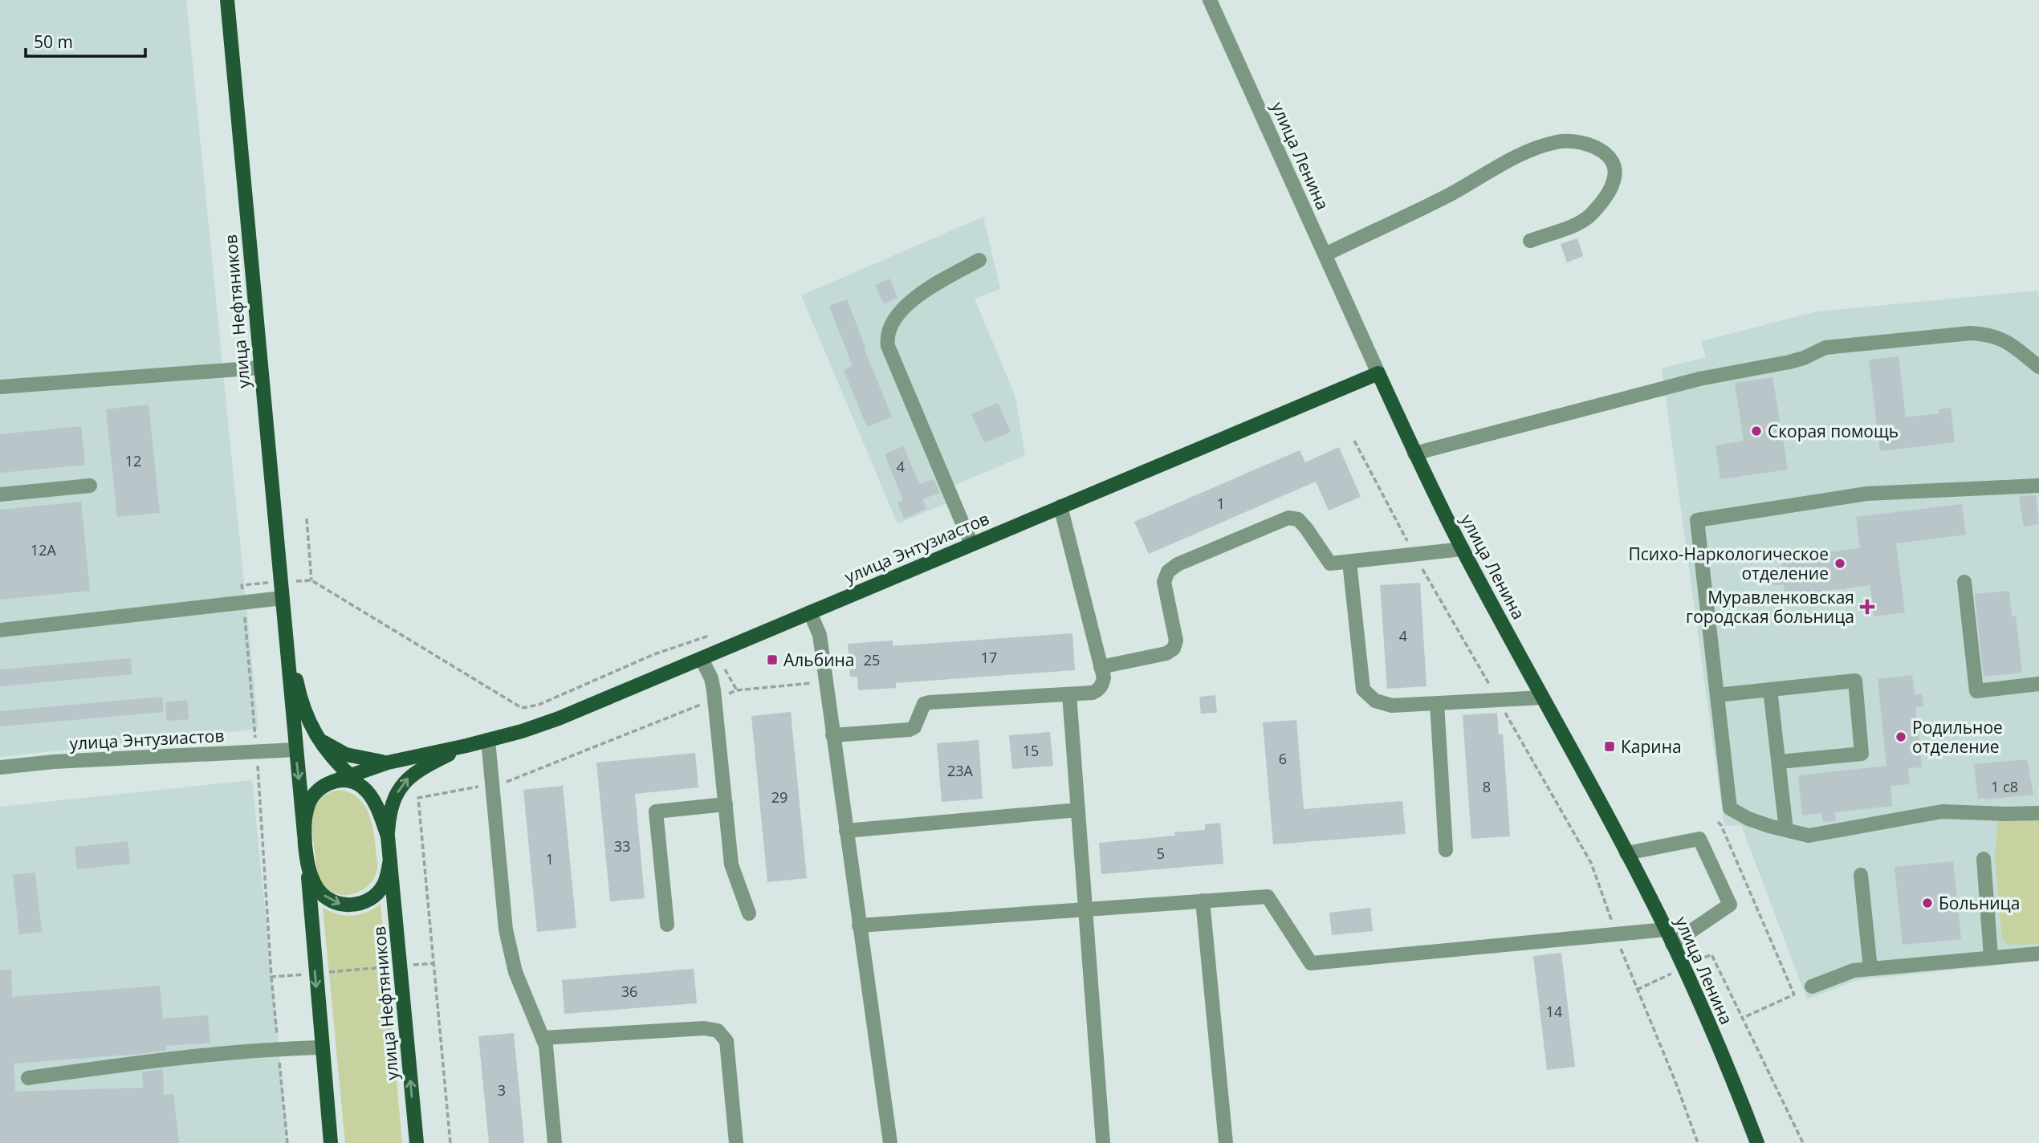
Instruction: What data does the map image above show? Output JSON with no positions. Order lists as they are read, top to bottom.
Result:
{
  "streets": {
    "main road": ["улица Ленина", "улица Нефтяников", "улица Энтузиастов"]
  },
  "crossings": [
    ["улица Ленина", "улица Энтузиастов"],
    ["улица Нефтяников", "улица Энтузиастов"]
  ],
  "places": {
    "other": [
      "Скорая помощь",
      "Психо-Наркологическое отделение",
      "Родильное отделение",
      "Больница"
    ],
    "health": ["Муравленковская городская больница"],
    "transit": ["Альбина", "Карина"]
  },
  "house_numbers": [
    "12",
    "4",
    "1",
    "12А",
    "4",
    "17",
    "25",
    "15",
    "6",
    "23А",
    "8",
    "1 с8",
    "29",
    "33",
    "5",
    "1",
    "36",
    "14",
    "3"
  ],
  "scale_bar": "50 m"
}
